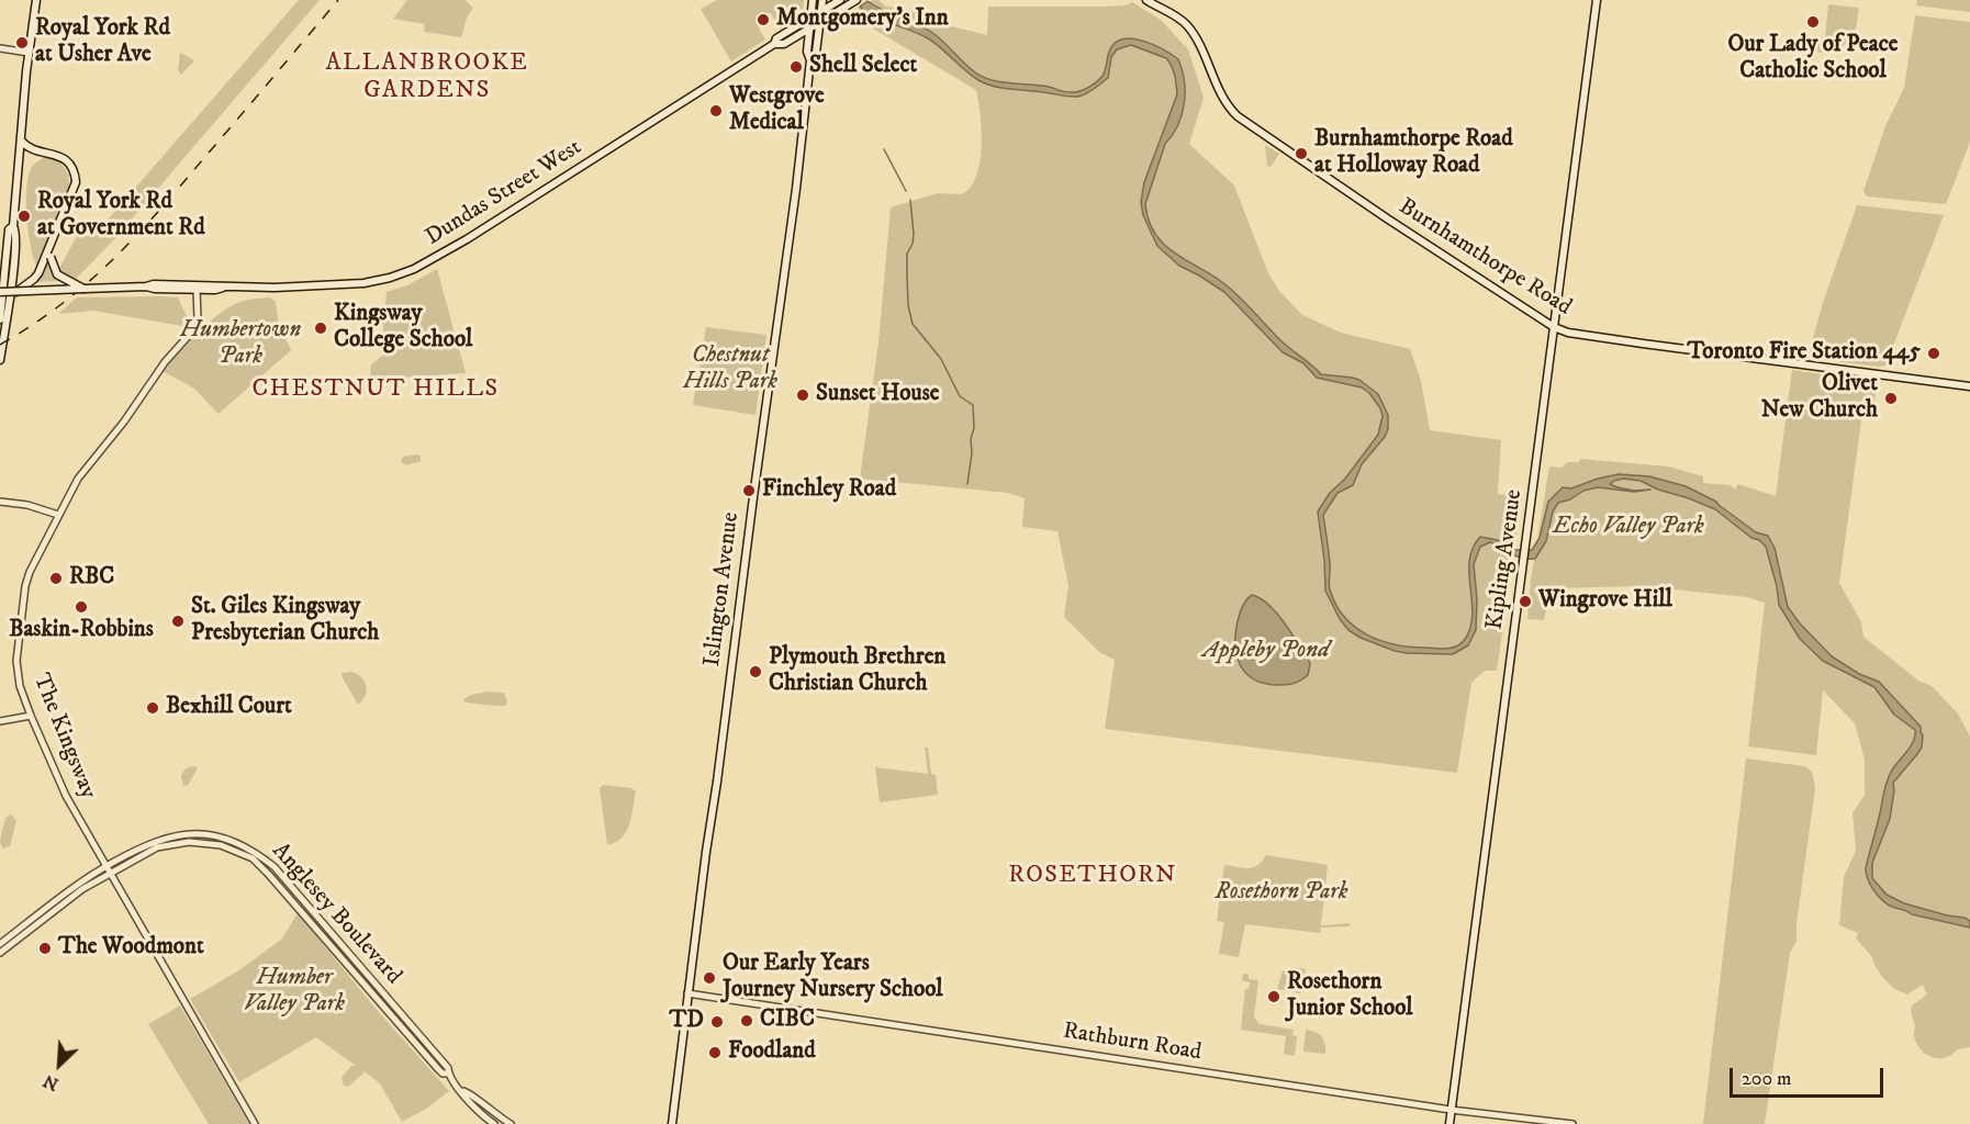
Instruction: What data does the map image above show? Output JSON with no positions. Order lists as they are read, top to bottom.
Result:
{
  "streets": {
    "main road": [
      "Dundas Street West",
      "Burnhamthorpe Road",
      "Kipling Avenue",
      "Islington Avenue"
    ],
    "street": ["The Kingsway", "Anglesey Boulevard", "Rathburn Road"]
  },
  "crossings": [
    ["Dundas Street West", "Islington Avenue"],
    ["Dundas Street West", "The Kingsway"],
    ["Burnhamthorpe Road", "Kipling Avenue"],
    ["Kipling Avenue", "Rathburn Road"],
    ["Islington Avenue", "Rathburn Road"],
    ["The Kingsway", "Anglesey Boulevard"]
  ],
  "districts": ["ALLANBROOKE GARDENS", "CHESTNUT HILLS", "ROSETHORN"],
  "water": ["Appleby Pond"],
  "parks": [
    "Humbertown Park",
    "Chestnut Hills Park",
    "Echo Valley Park",
    "Rosethorn Park",
    "Humber Valley Park"
  ],
  "places": [
    "Montgomery's Inn",
    "Our Lady of Peace Catholic School",
    "Royal York Rd at Usher Ave",
    "Shell Select",
    "Westgrove Medical",
    "Burnhamthorpe Road at Holloway Road",
    "Royal York Rd at Government Rd",
    "Kingsway College School",
    "Toronto Fire Station 445",
    "Sunset House",
    "Olivet New Church",
    "Finchley Road",
    "RBC",
    "Wingrove Hill",
    "Baskin-Robbins",
    "St. Giles Kingsway Presbyterian Church",
    "Plymouth Brethren Christian Church",
    "Bexhill Court",
    "The Woodmont",
    "Our Early Years Journey Nursery School",
    "Rosethorn Junior School",
    "CIBC",
    "TD",
    "Foodland"
  ],
  "scale_bar": "200 m",
  "north": "bottom left"
}
